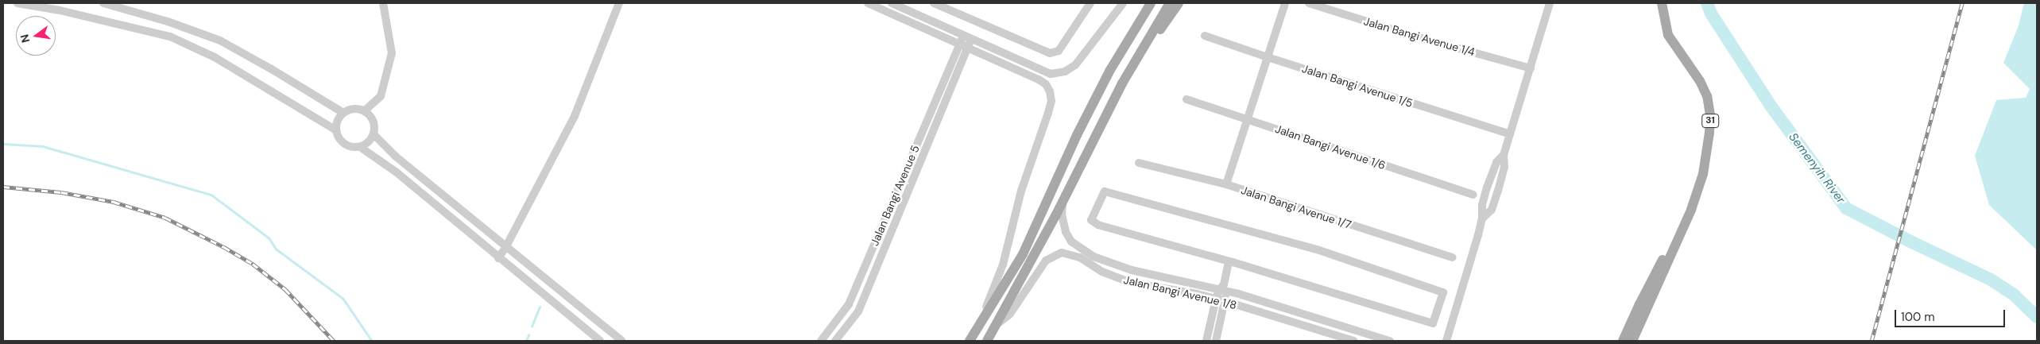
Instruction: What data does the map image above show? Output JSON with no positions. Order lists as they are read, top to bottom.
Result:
{
  "streets": {
    "main road": ["31"],
    "street": [
      "Jalan Bangi Avenue 1/4",
      "Jalan Bangi Avenue 1/5",
      "Jalan Bangi Avenue 1/6",
      "Jalan Bangi Avenue 5",
      "Jalan Bangi Avenue 1/7",
      "Jalan Bangi Avenue 1/8"
    ]
  },
  "water": ["Semenyih River"],
  "scale_bar": "100 m",
  "north": "left"
}
